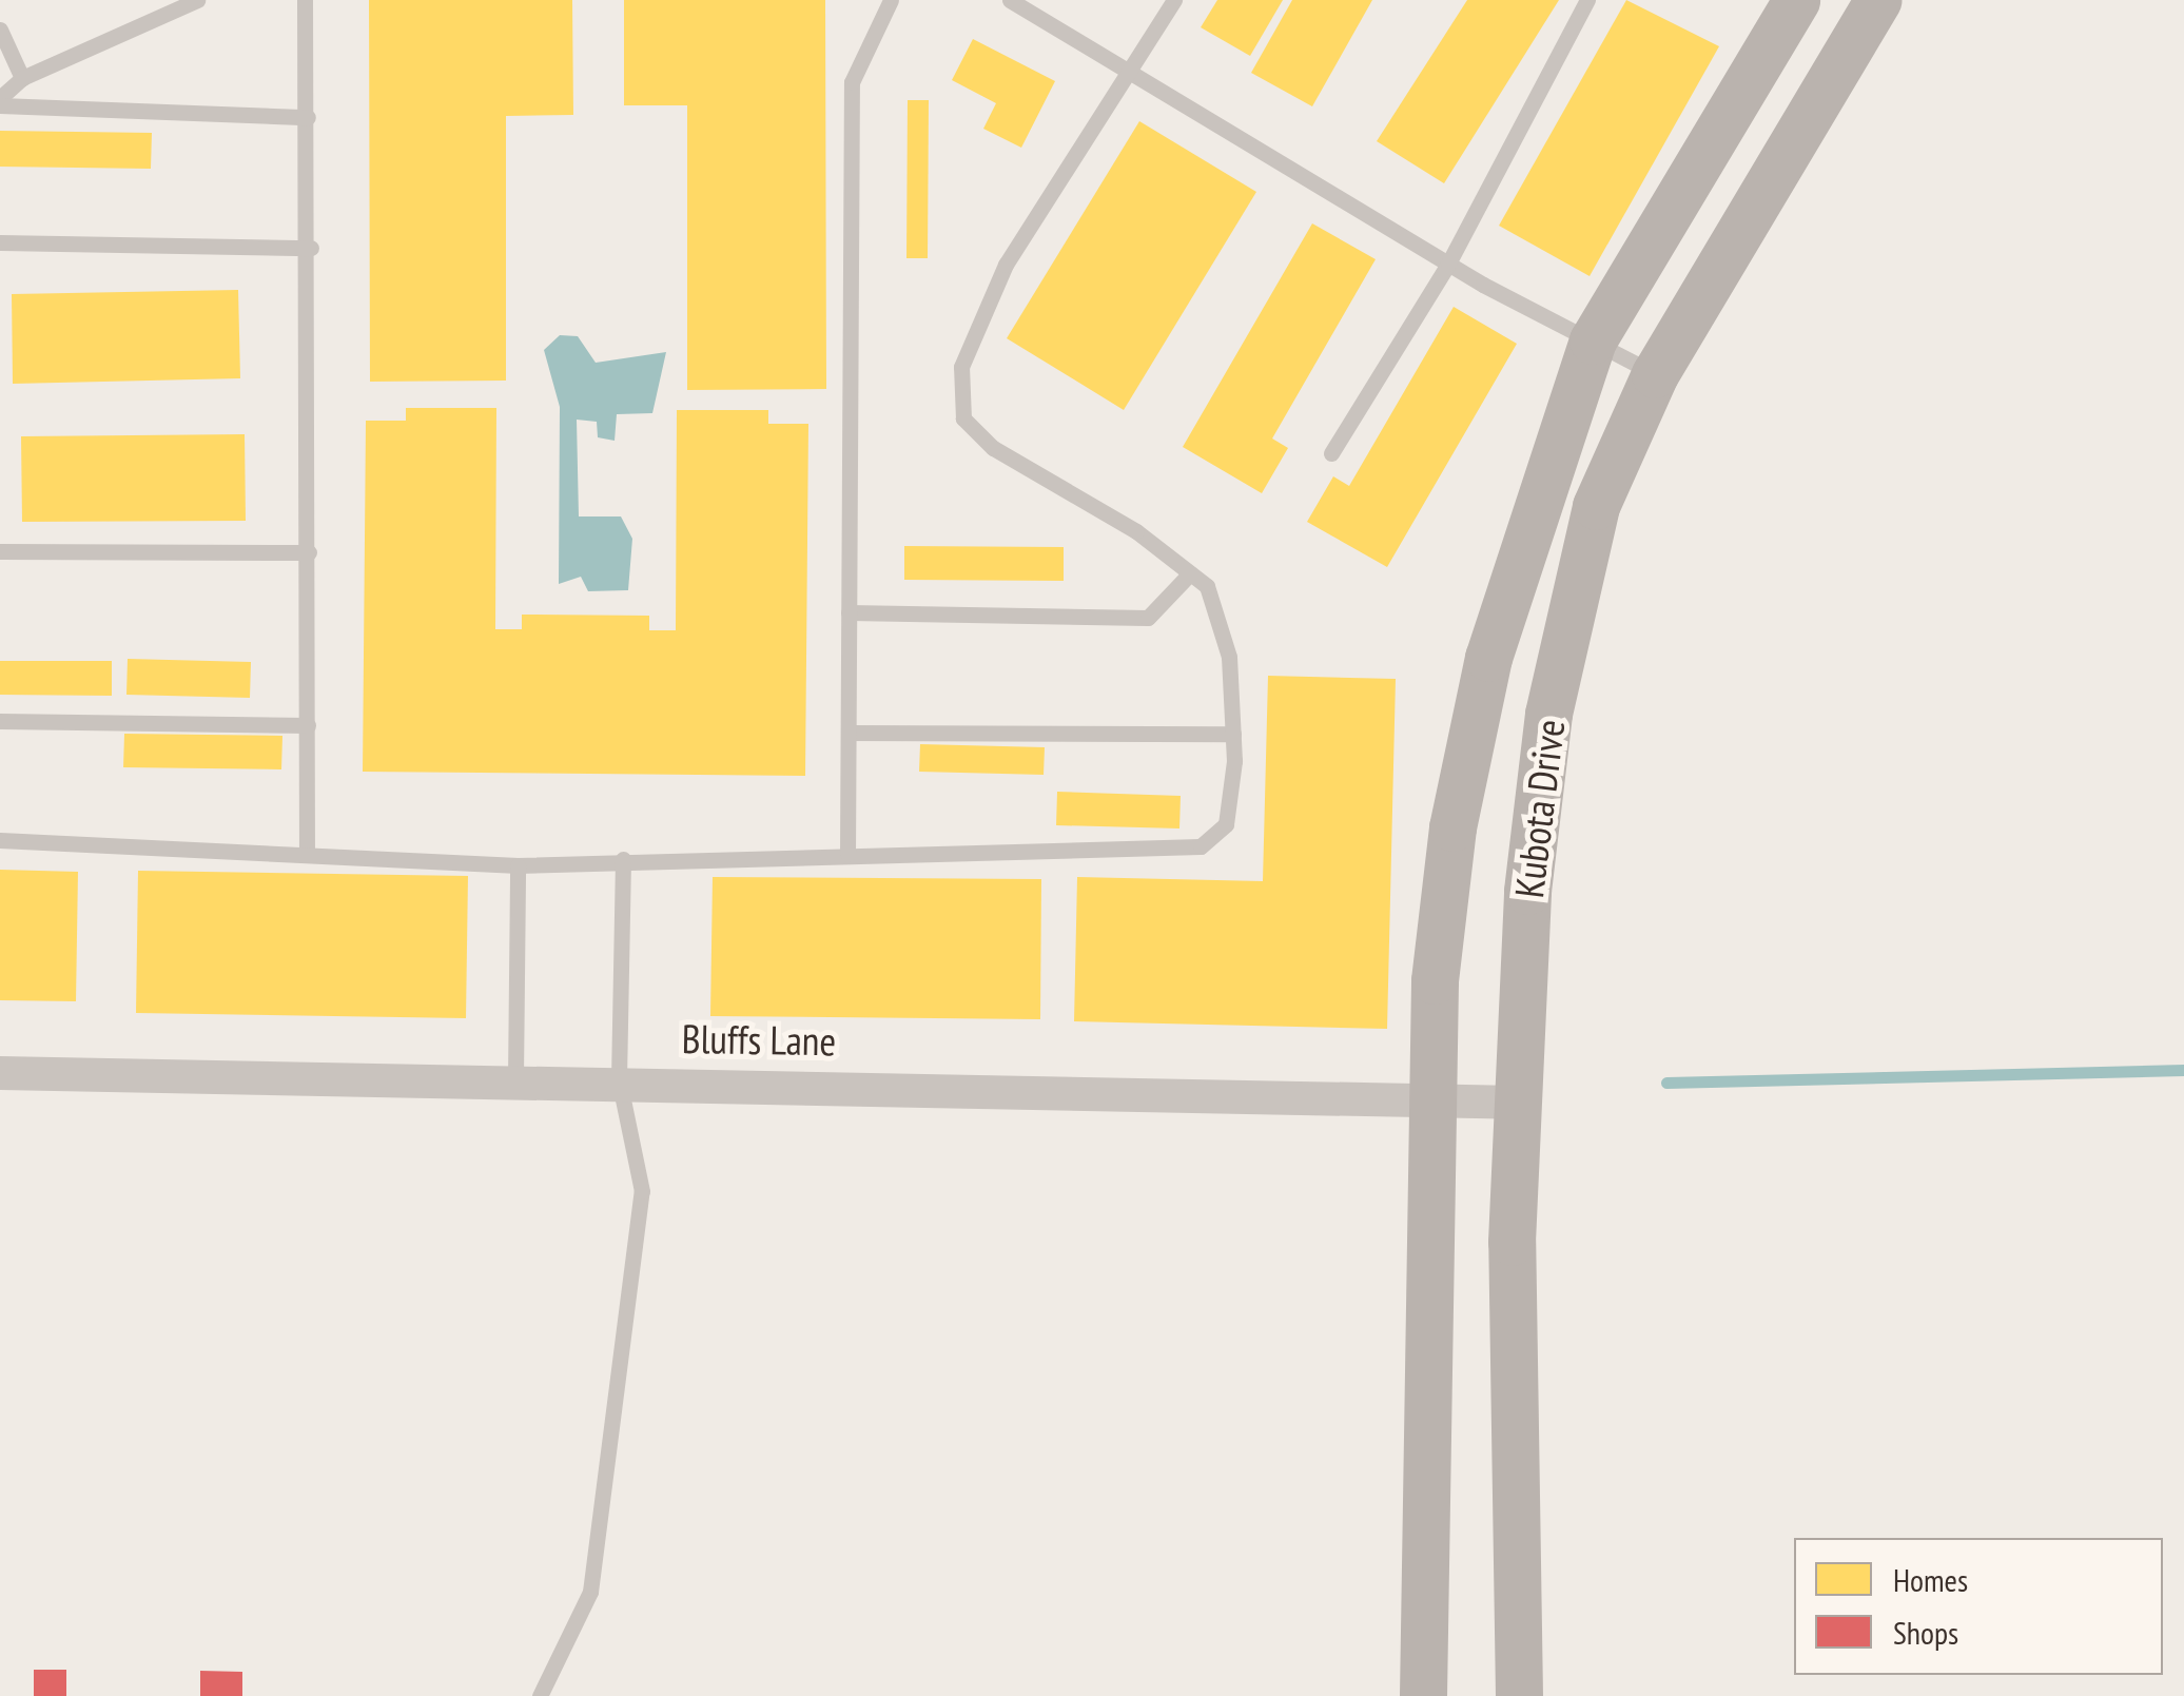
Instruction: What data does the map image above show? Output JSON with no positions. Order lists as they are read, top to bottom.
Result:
{
  "streets": {
    "street": ["Kubota Drive", "Bluffs Lane"]
  },
  "crossings": [
    ["Kubota Drive", "Bluffs Lane"]
  ],
  "legend": ["Homes", "Shops"]
}
